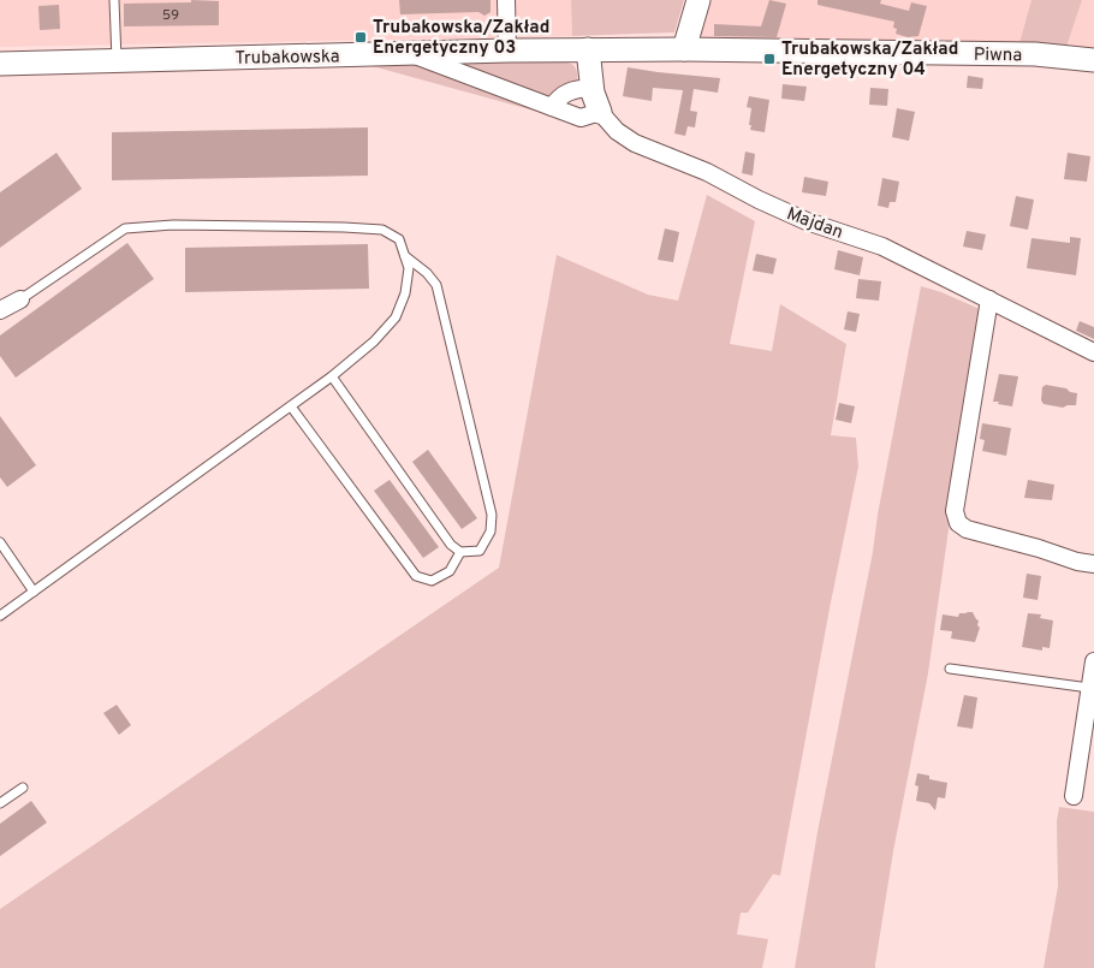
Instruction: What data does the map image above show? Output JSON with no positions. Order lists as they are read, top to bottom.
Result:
{
  "streets": {
    "street": ["Piwna", "Trubakowska", "Majdan"]
  },
  "crossings": [
    ["Piwna", "Trubakowska"],
    ["Trubakowska", "Majdan"]
  ],
  "places": {
    "transit": ["Trubakowska/Zakład Energetyczny 03", "Trubakowska/Zakład Energetyczny 04"]
  },
  "house_numbers": ["59"]
}
